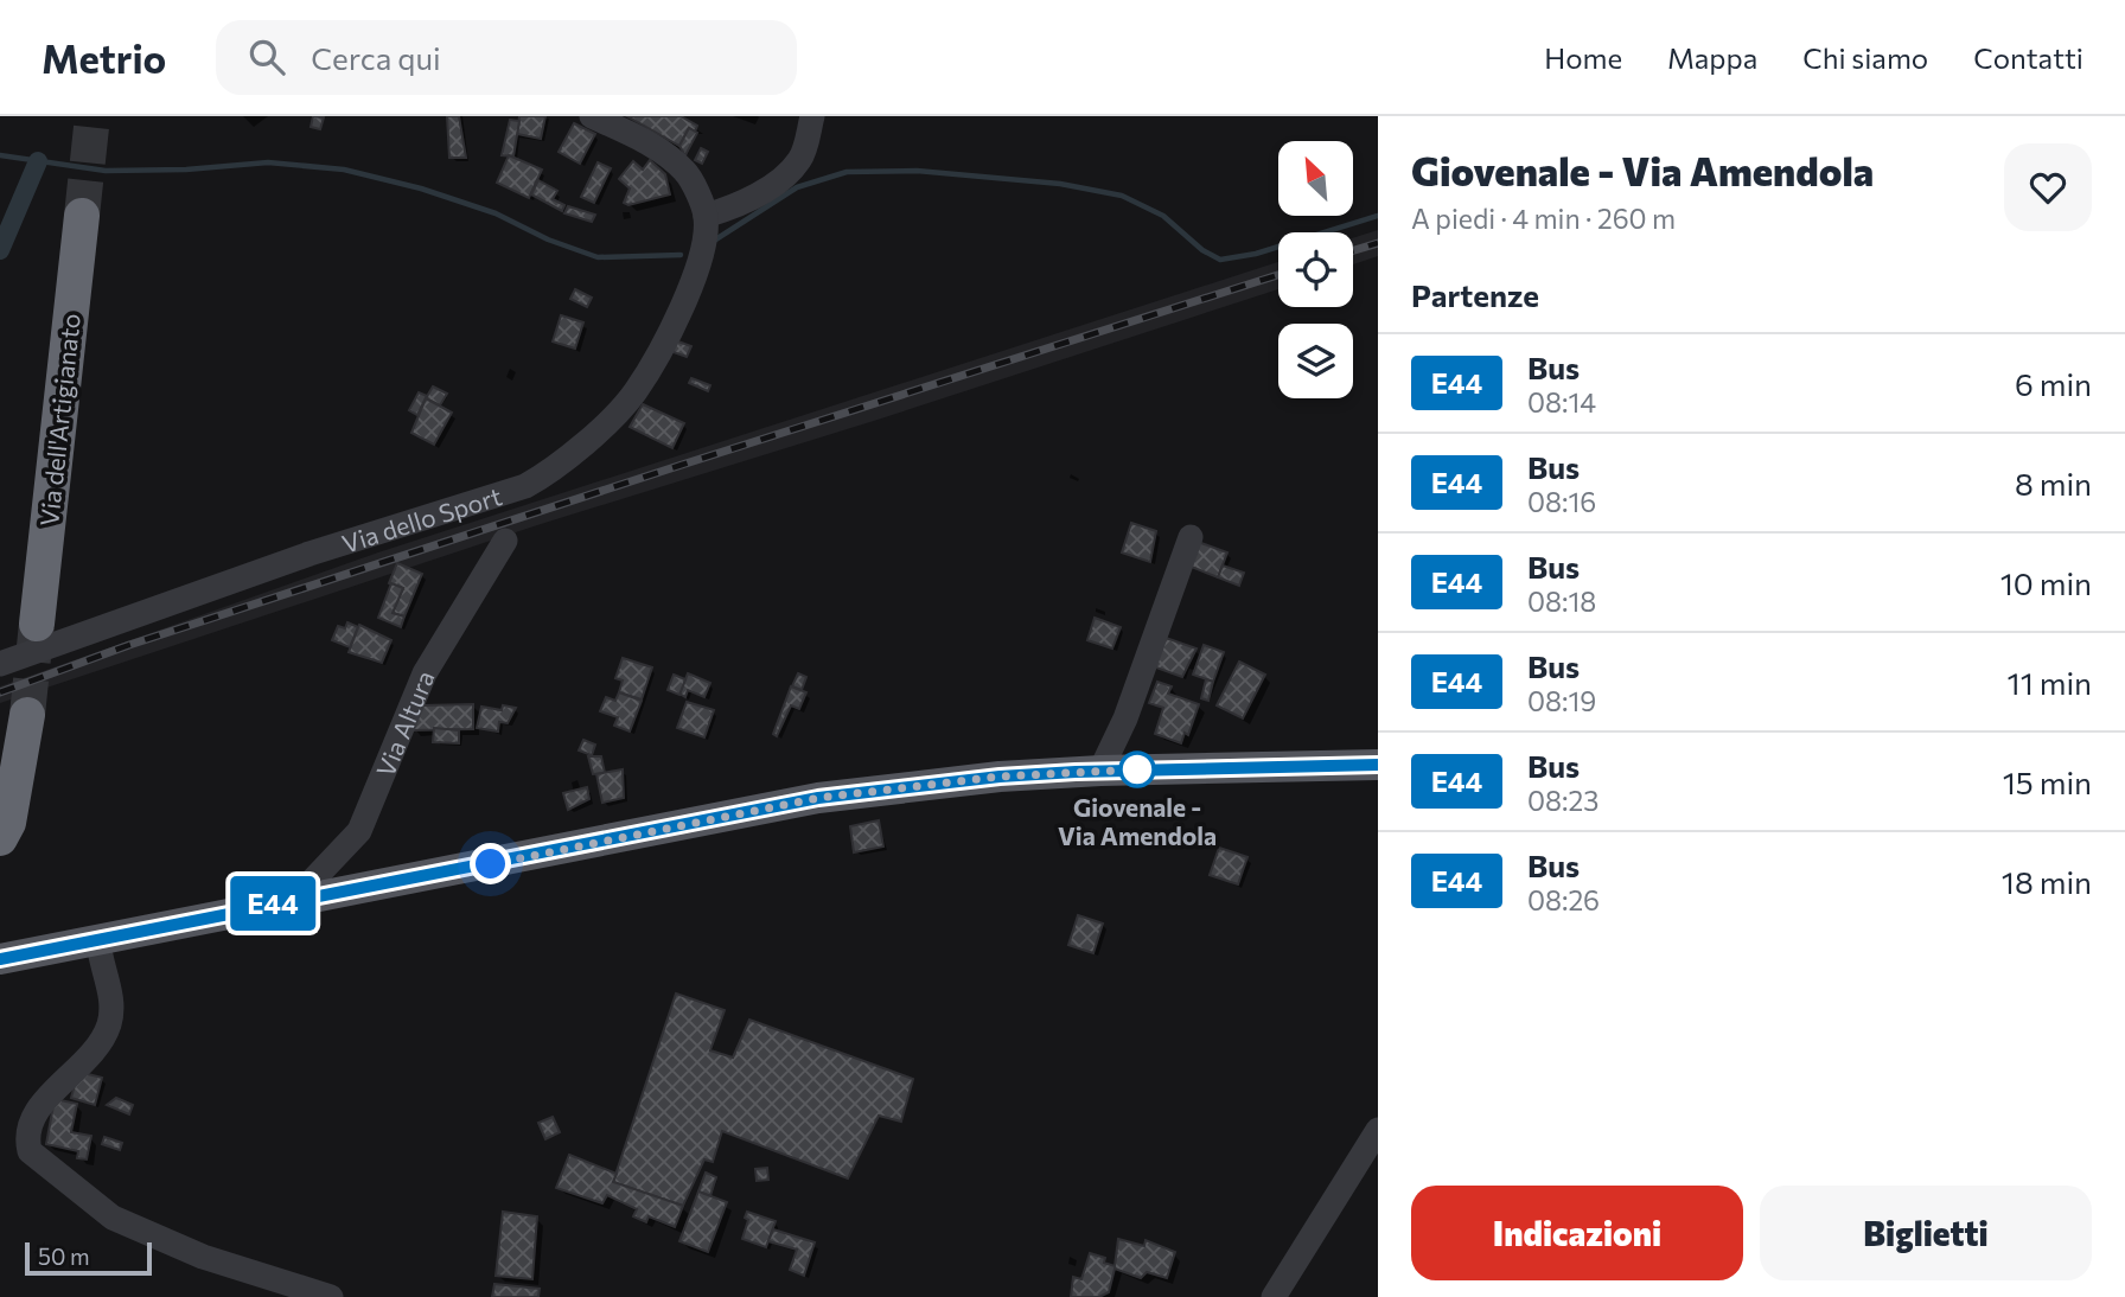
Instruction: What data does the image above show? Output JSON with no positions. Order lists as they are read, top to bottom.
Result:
{
  "streets": {
    "highway": ["Via dell'Artigianato"],
    "street": ["Via dello Sport", "Via Altura"]
  },
  "places": ["Giovenale - Via Amendola"],
  "lines": ["bus line E44"],
  "scale_bar": "50 m",
  "north": "top left",
  "page": {
    "header": "Metrio",
    "search": "Cerca qui",
    "nav": [
      "Home",
      "Mappa",
      "Chi siamo",
      "Contatti"
    ],
    "on_map": "E44",
    "heading": [
      ["Giovenale - Via Amendola", "A piedi · 4 min · 260 m"],
      "Partenze"
    ],
    "list": [
      {
        "mark": "E44",
        "name": "Bus",
        "note": "08:14",
        "value": "6 min"
      },
      {
        "mark": "E44",
        "name": "Bus",
        "note": "08:16",
        "value": "8 min"
      },
      {
        "mark": "E44",
        "name": "Bus",
        "note": "08:18",
        "value": "10 min"
      },
      {
        "mark": "E44",
        "name": "Bus",
        "note": "08:19",
        "value": "11 min"
      },
      {
        "mark": "E44",
        "name": "Bus",
        "note": "08:23",
        "value": "15 min"
      },
      {
        "mark": "E44",
        "name": "Bus",
        "note": "08:26",
        "value": "18 min"
      }
    ],
    "buttons": ["Indicazioni", "Biglietti"],
    "scale": "50 m"
  }
}
